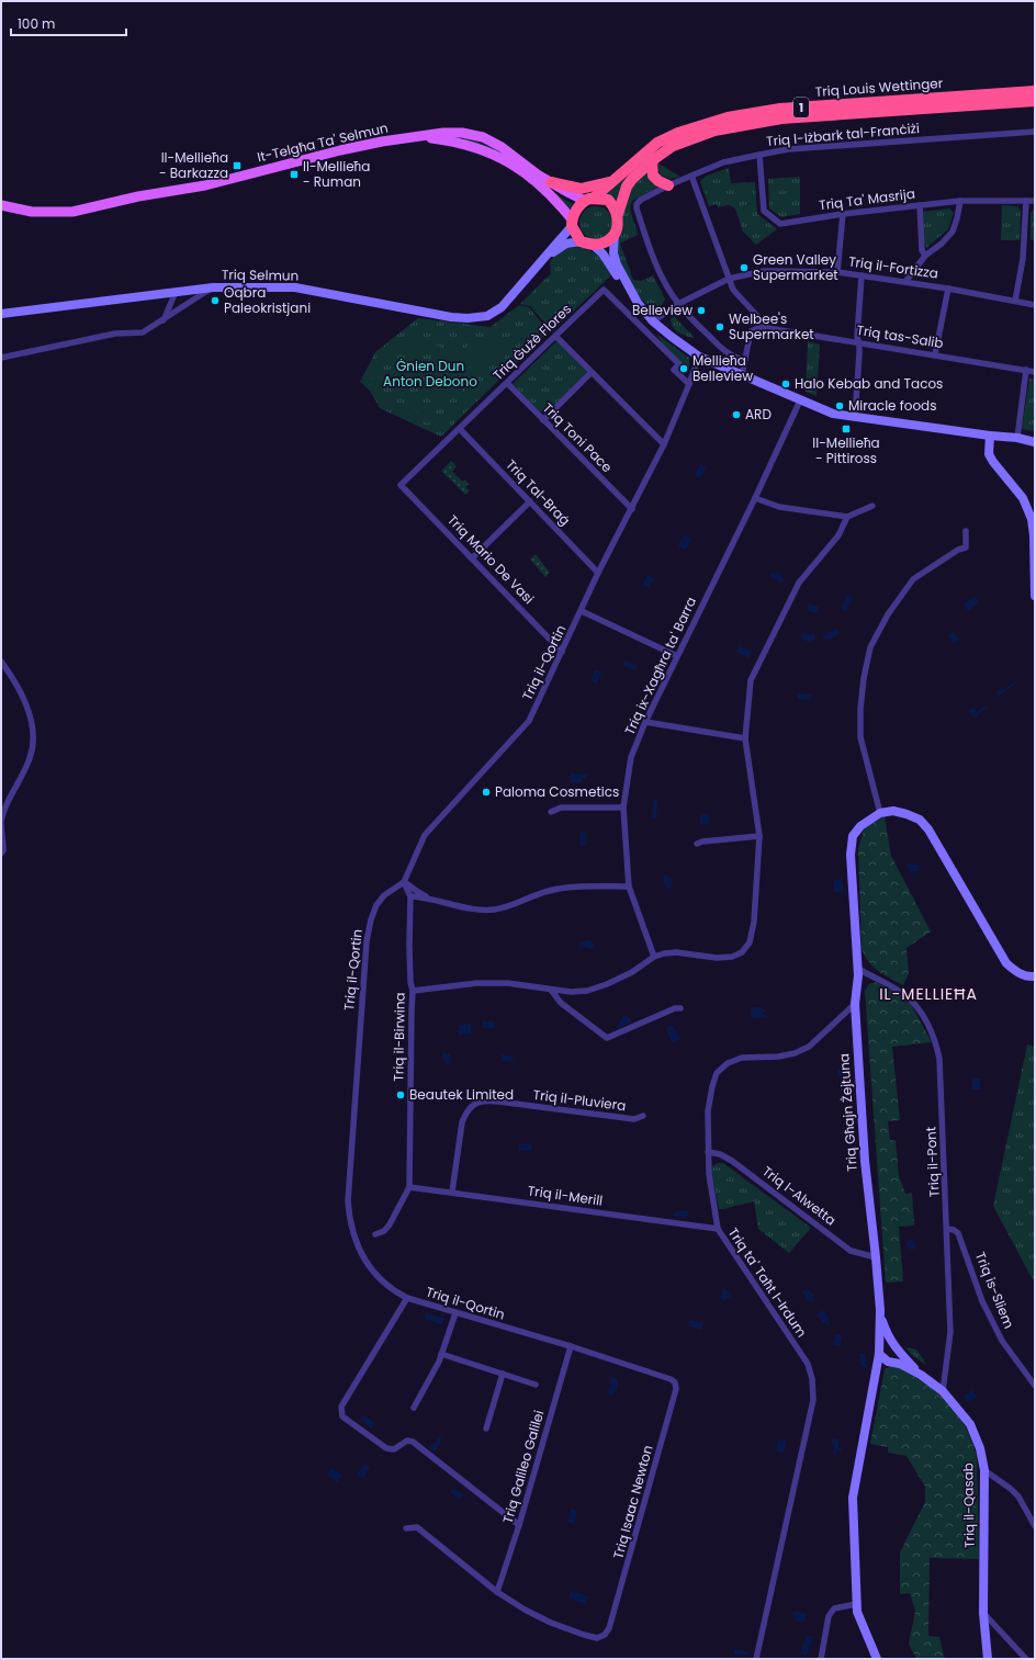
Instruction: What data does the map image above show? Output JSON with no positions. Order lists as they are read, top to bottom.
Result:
{
  "streets": {
    "highway": ["Triq Louis Wettinger", "1"],
    "main road": ["It-Telgħa Ta' Selmun"],
    "street": [
      "Triq l-Iżbark tal-Franċiżi",
      "Triq Ta' Masrija",
      "Triq il-Fortizza",
      "Triq Selmun",
      "Triq tas-Salib",
      "Triq Ġużè Flores",
      "Triq Toni Pace",
      "Triq Tal-Braġ",
      "Triq Mario De Vasi",
      "Triq il-Qortin",
      "Triq ix-Xagħra ta' Barra",
      "Triq il-Birwina",
      "Triq il-Pluviera",
      "Triq Għajn Żejtuna",
      "Triq il-Pont",
      "Triq il-Merill",
      "Triq l-Alwetta",
      "Triq ta' Taħt l-Irdum",
      "Triq is-Sliem",
      "Triq Galileo Galilei",
      "Triq Isaac Newton",
      "Triq il-Qasab"
    ]
  },
  "crossings": [
    ["Triq Louis Wettinger", "1"],
    ["Triq Louis Wettinger", "It-Telgħa Ta' Selmun"],
    ["Triq Louis Wettinger", "Triq Selmun"],
    ["1", "It-Telgħa Ta' Selmun"],
    ["1", "Triq Selmun"],
    ["Triq l-Iżbark tal-Franċiżi", "Triq Ta' Masrija"],
    ["Triq l-Iżbark tal-Franċiżi", "Triq il-Fortizza"],
    ["It-Telgħa Ta' Selmun", "Triq Selmun"],
    ["Triq Ġużè Flores", "Triq Toni Pace"],
    ["Triq Ġużè Flores", "Triq Tal-Braġ"],
    ["Triq Ġużè Flores", "Triq Mario De Vasi"],
    ["Triq Ġużè Flores", "Triq il-Qortin"],
    ["Triq Toni Pace", "Triq il-Qortin"],
    ["Triq Tal-Braġ", "Triq il-Qortin"],
    ["Triq Mario De Vasi", "Triq il-Qortin"],
    ["Triq il-Qortin", "Triq il-Birwina"],
    ["Triq il-Qortin", "Triq Galileo Galilei"],
    ["Triq il-Qortin", "Triq Isaac Newton"],
    ["Triq il-Birwina", "Triq il-Merill"],
    ["Triq il-Pluviera", "Triq il-Merill"],
    ["Triq Għajn Żejtuna", "Triq il-Pont"],
    ["Triq Għajn Żejtuna", "Triq l-Alwetta"],
    ["Triq Għajn Żejtuna", "Triq ta' Taħt l-Irdum"],
    ["Triq Għajn Żejtuna", "Triq il-Qasab"],
    ["Triq il-Pont", "Triq is-Sliem"],
    ["Triq il-Pont", "Triq il-Qasab"],
    ["Triq il-Merill", "Triq ta' Taħt l-Irdum"],
    ["Triq l-Alwetta", "Triq ta' Taħt l-Irdum"],
    ["Triq Galileo Galilei", "Triq Isaac Newton"]
  ],
  "districts": ["IL-MELLIEĦA"],
  "parks": ["Ġnien Dun Anton Debono"],
  "places": {
    "transit": ["Il-Mellieħa - Barkazza", "Il-Mellieħa - Ruman", "Il-Mellieħa - Pittiross"],
    "other": [
      "Green Valley Supermarket",
      "Oqbra Paleokristjani",
      "Belleview",
      "Welbee's Supermarket",
      "Mellieħa Belleview",
      "Halo Kebab and Tacos",
      "Miracle foods",
      "ARD",
      "Paloma Cosmetics",
      "Beautek Limited"
    ]
  },
  "scale_bar": "100 m"
}
